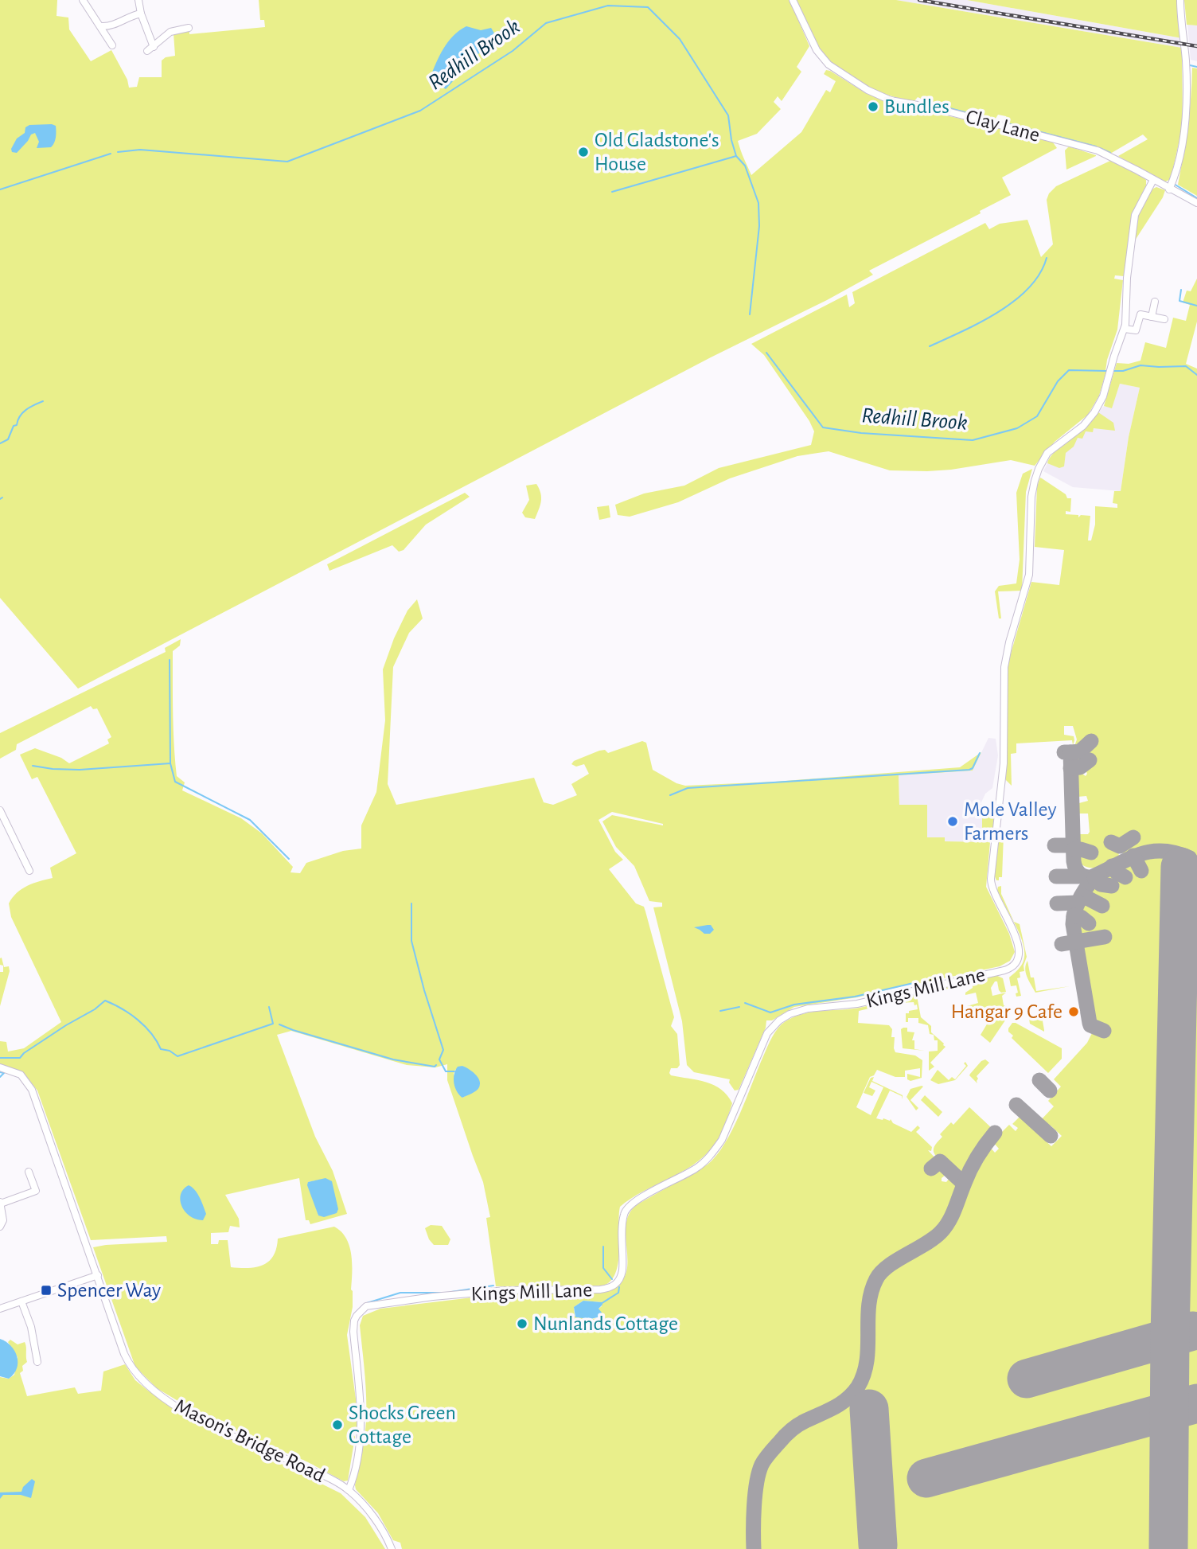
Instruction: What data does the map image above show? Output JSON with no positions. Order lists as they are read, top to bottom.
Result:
{
  "streets": {
    "street": ["Clay Lane", "Kings Mill Lane", "Mason's Bridge Road"]
  },
  "crossings": [
    ["Clay Lane", "Kings Mill Lane"],
    ["Kings Mill Lane", "Mason's Bridge Road"]
  ],
  "water": ["Redhill Brook"],
  "places": {
    "other": [
      "Bundles",
      "Old Gladstone's House",
      "Mole Valley Farmers",
      "Hangar 9 Cafe",
      "Nunlands Cottage",
      "Shocks Green Cottage"
    ],
    "transit": ["Spencer Way"]
  }
}
